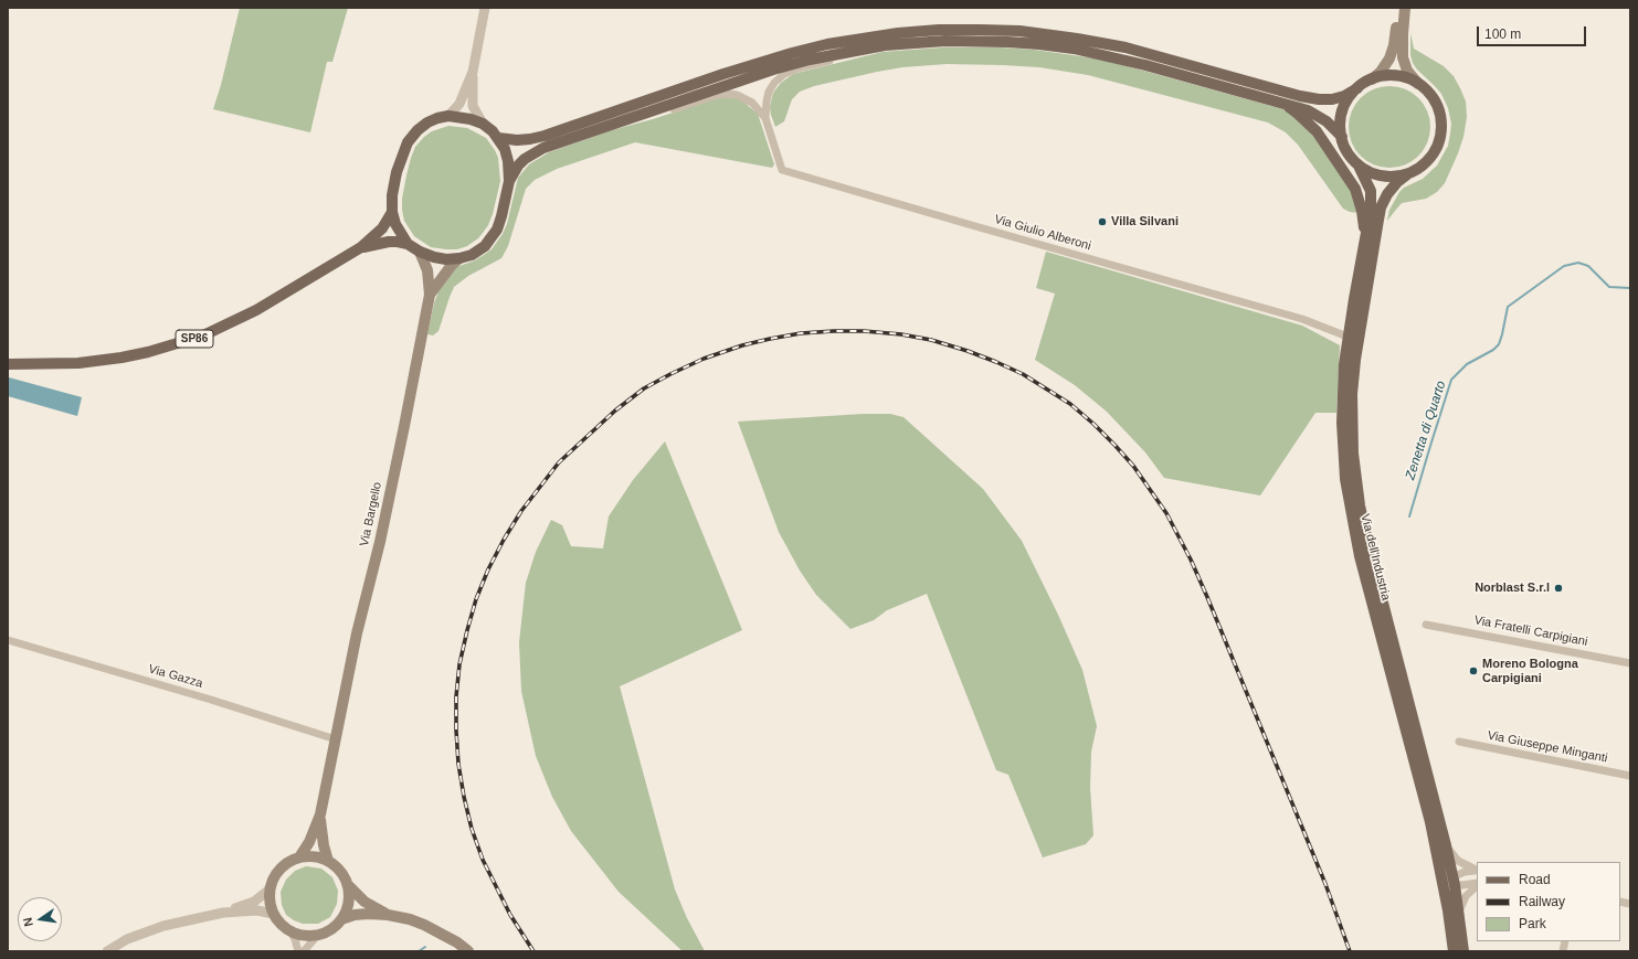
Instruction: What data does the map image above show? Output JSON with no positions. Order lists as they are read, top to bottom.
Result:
{
  "streets": {
    "main road": ["SP86", "Via Bargello", "Via dell'Industria"],
    "street": [
      "Via Giulio Alberoni",
      "Via Fratelli Carpigiani",
      "Via Gazza",
      "Via Giuseppe Minganti"
    ]
  },
  "crossings": [
    ["Via Giulio Alberoni", "Via dell'Industria"],
    ["SP86", "Via Bargello"],
    ["Via Bargello", "Via Gazza"]
  ],
  "water": ["Zenetta di Quarto"],
  "places": ["Villa Silvani", "Norblast S.r.l", "Moreno Bologna Carpigiani"],
  "legend": ["Road", "Railway", "Park"],
  "scale_bar": "100 m",
  "north": "left"
}
